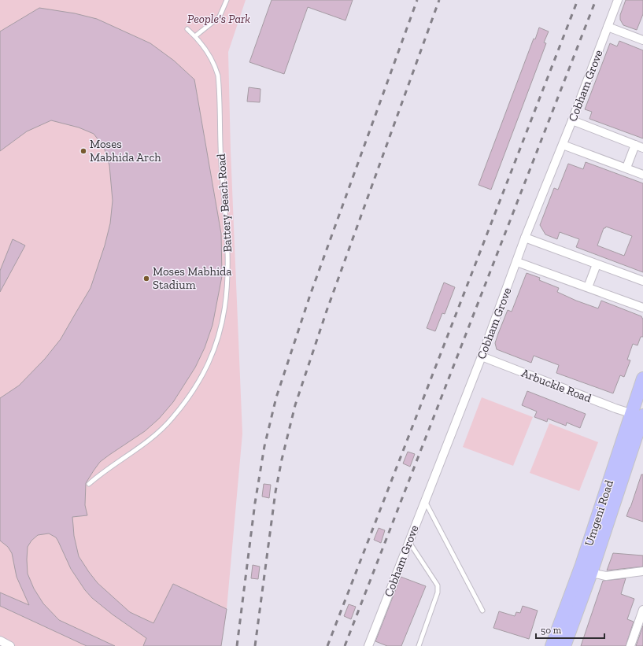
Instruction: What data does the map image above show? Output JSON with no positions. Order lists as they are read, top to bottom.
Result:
{
  "streets": {
    "main road": ["Umgeni Road"],
    "street": ["Cobham Grove", "Arbuckle Road"],
    "lane": ["Battery Beach Road"]
  },
  "crossings": [
    ["Cobham Grove", "Arbuckle Road"],
    ["Arbuckle Road", "Umgeni Road"]
  ],
  "parks": ["People's Park"],
  "places": ["Moses Mabhida Arch", "Moses Mabhida Stadium"],
  "scale_bar": "50 m"
}
